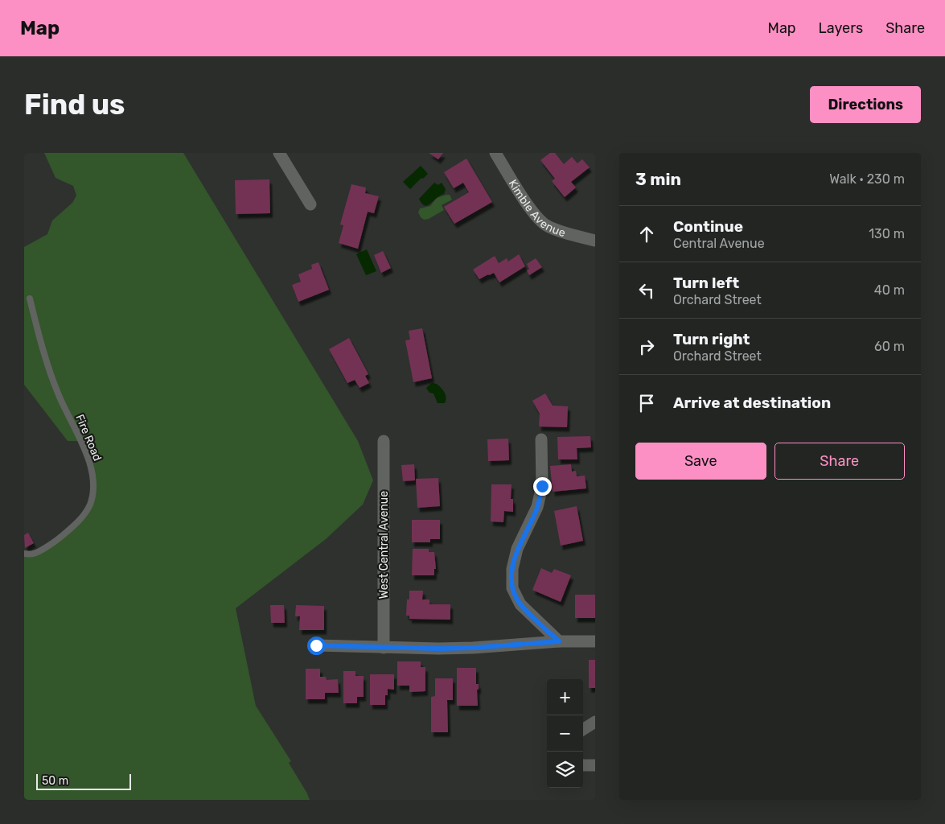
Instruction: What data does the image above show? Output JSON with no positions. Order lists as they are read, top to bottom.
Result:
{
  "streets": {
    "street": ["Kimble Avenue", "West Central Avenue"],
    "lane": ["Fire Road"]
  },
  "scale_bar": "50 m",
  "page": {
    "header": "Map",
    "nav": ["Map", "Layers", "Share"],
    "buttons": [
      "Directions",
      ["Save", "Share"]
    ],
    "title": "Find us",
    "heading": ["3 min", "Walk · 230 m"],
    "list": [
      ["Continue", "Central Avenue", "130 m"],
      ["Turn left", "Orchard Street", "40 m"],
      ["Turn right", "Orchard Street", "60 m"],
      "Arrive at destination"
    ],
    "map_buttons": ["+", "−"],
    "scale": "50 m"
  }
}
